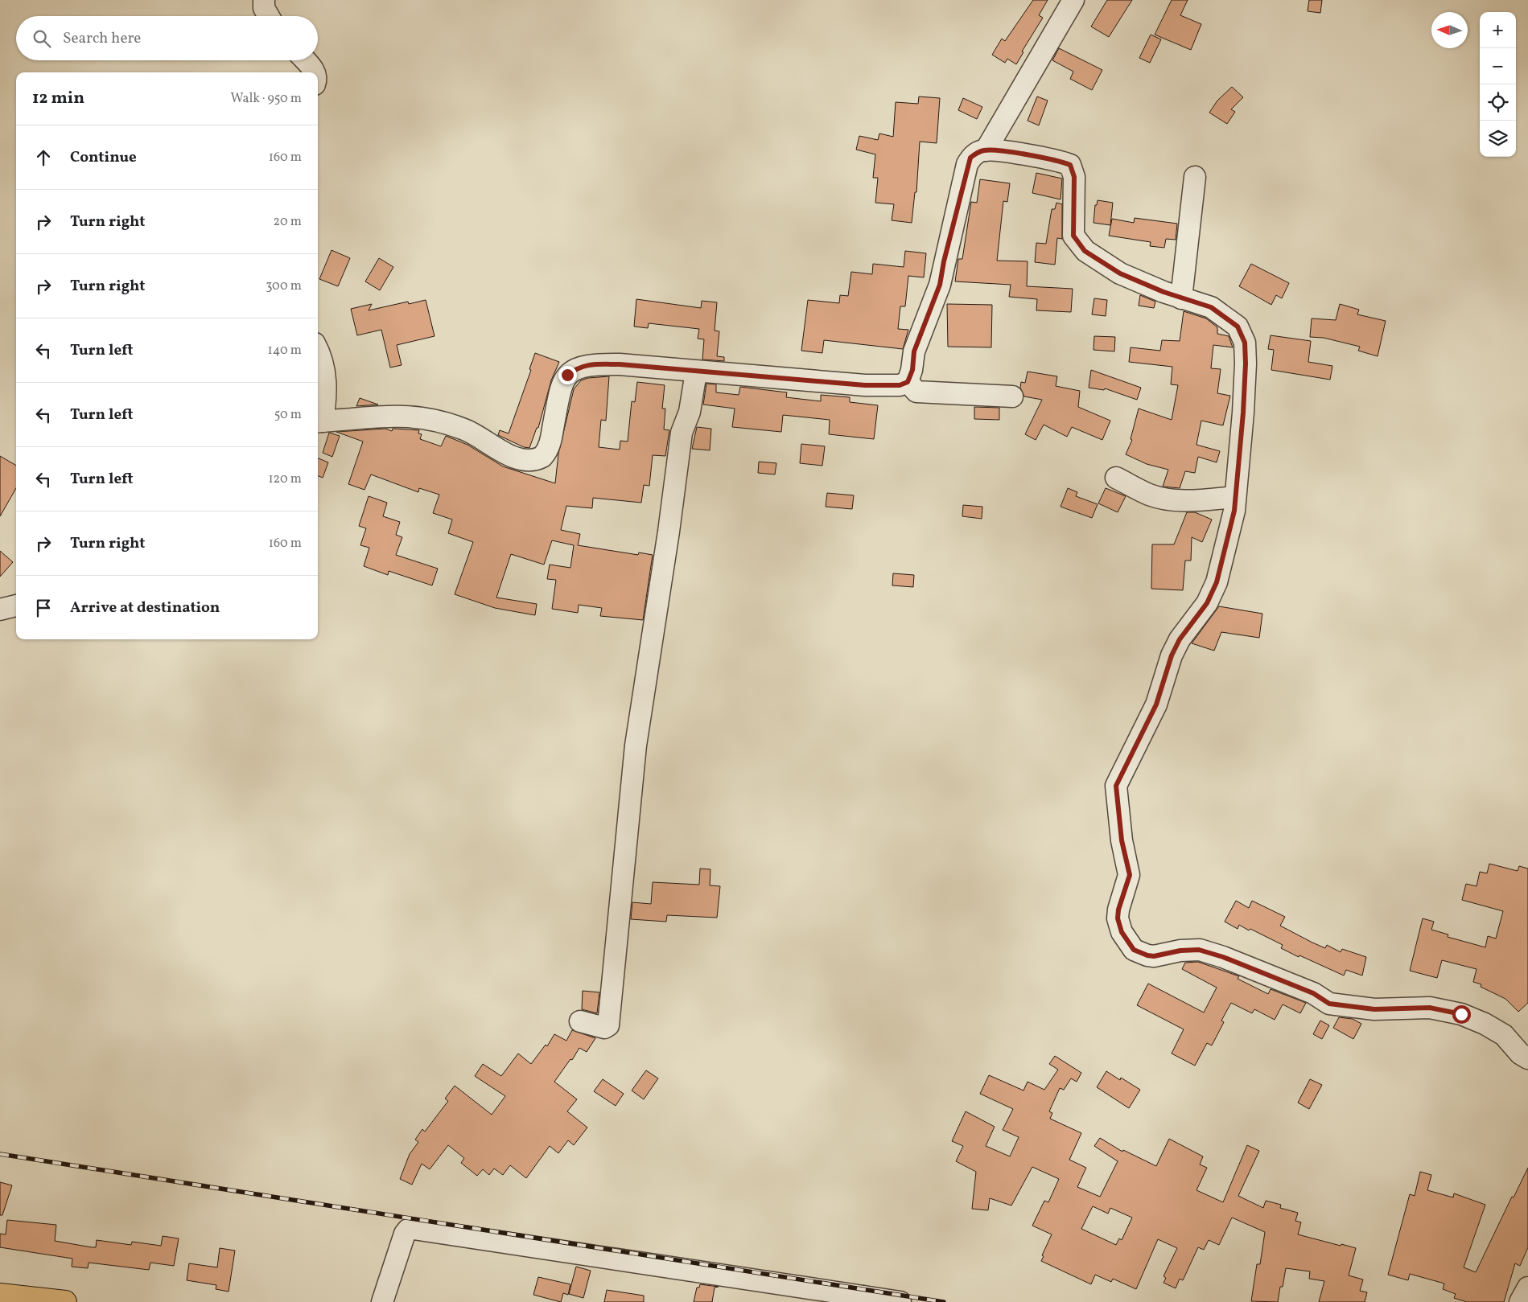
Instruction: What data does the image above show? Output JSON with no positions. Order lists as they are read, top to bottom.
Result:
{
  "north": "left",
  "page": {
    "map_buttons": ["+", "−"],
    "search": "Search here",
    "heading": ["12 min", "Walk · 950 m"],
    "list": [
      ["Continue", "160 m"],
      ["Turn right", "20 m"],
      ["Turn right", "300 m"],
      ["Turn left", "140 m"],
      ["Turn left", "50 m"],
      ["Turn left", "120 m"],
      ["Turn right", "160 m"],
      "Arrive at destination"
    ]
  }
}
